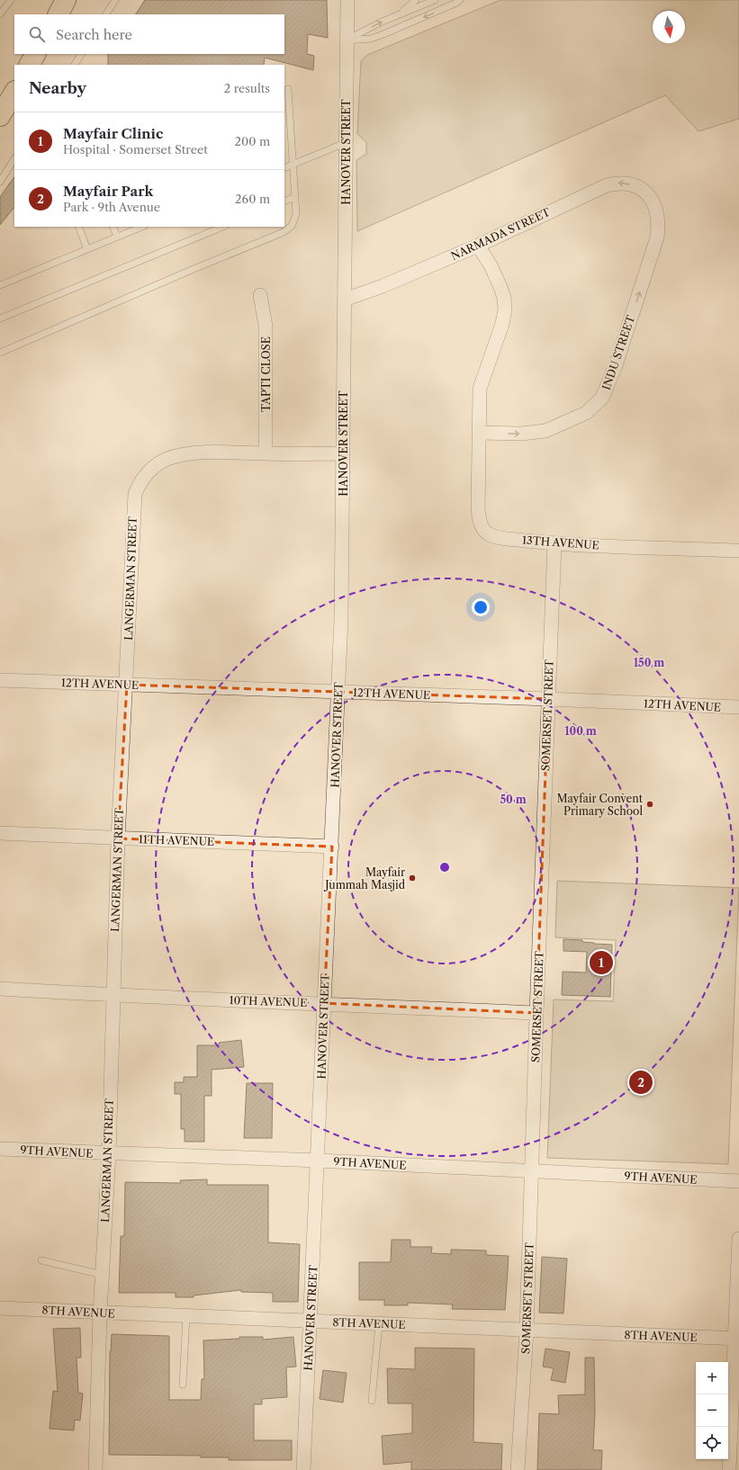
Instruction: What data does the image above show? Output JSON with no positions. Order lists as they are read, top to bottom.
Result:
{
  "streets": {
    "street": [
      "HANOVER STREET",
      "NARMADA STREET",
      "INDU STREET",
      "TAPTI CLOSE",
      "13TH AVENUE",
      "LANGERMAN STREET",
      "12TH AVENUE",
      "SOMERSET STREET",
      "11TH AVENUE",
      "10TH AVENUE",
      "9TH AVENUE",
      "8TH AVENUE"
    ]
  },
  "crossings": [
    ["HANOVER STREET", "NARMADA STREET"],
    ["HANOVER STREET", "LANGERMAN STREET"],
    ["HANOVER STREET", "12TH AVENUE"],
    ["HANOVER STREET", "11TH AVENUE"],
    ["HANOVER STREET", "10TH AVENUE"],
    ["HANOVER STREET", "9TH AVENUE"],
    ["HANOVER STREET", "8TH AVENUE"],
    ["NARMADA STREET", "INDU STREET"],
    ["NARMADA STREET", "13TH AVENUE"],
    ["INDU STREET", "13TH AVENUE"],
    ["TAPTI CLOSE", "LANGERMAN STREET"],
    ["13TH AVENUE", "SOMERSET STREET"],
    ["LANGERMAN STREET", "12TH AVENUE"],
    ["LANGERMAN STREET", "11TH AVENUE"],
    ["LANGERMAN STREET", "10TH AVENUE"],
    ["LANGERMAN STREET", "9TH AVENUE"],
    ["LANGERMAN STREET", "8TH AVENUE"],
    ["12TH AVENUE", "SOMERSET STREET"],
    ["SOMERSET STREET", "10TH AVENUE"],
    ["SOMERSET STREET", "9TH AVENUE"],
    ["SOMERSET STREET", "8TH AVENUE"]
  ],
  "one_way": ["NARMADA STREET", "INDU STREET"],
  "places": ["Mayfair Convent Primary School", "Mayfair Jummah Masjid"],
  "north": "bottom",
  "page": {
    "search": "Search here",
    "heading": ["Nearby", "2 results"],
    "list": [
      {
        "mark": "1",
        "name": "Mayfair Clinic",
        "note": "Hospital · Somerset Street",
        "value": "200 m"
      },
      {
        "mark": "2",
        "name": "Mayfair Park",
        "note": "Park · 9th Avenue",
        "value": "260 m"
      }
    ],
    "pins": ["1", "2"],
    "map_buttons": ["+", "−"]
  },
  "rings": ["150 m", "100 m", "50 m"]
}
